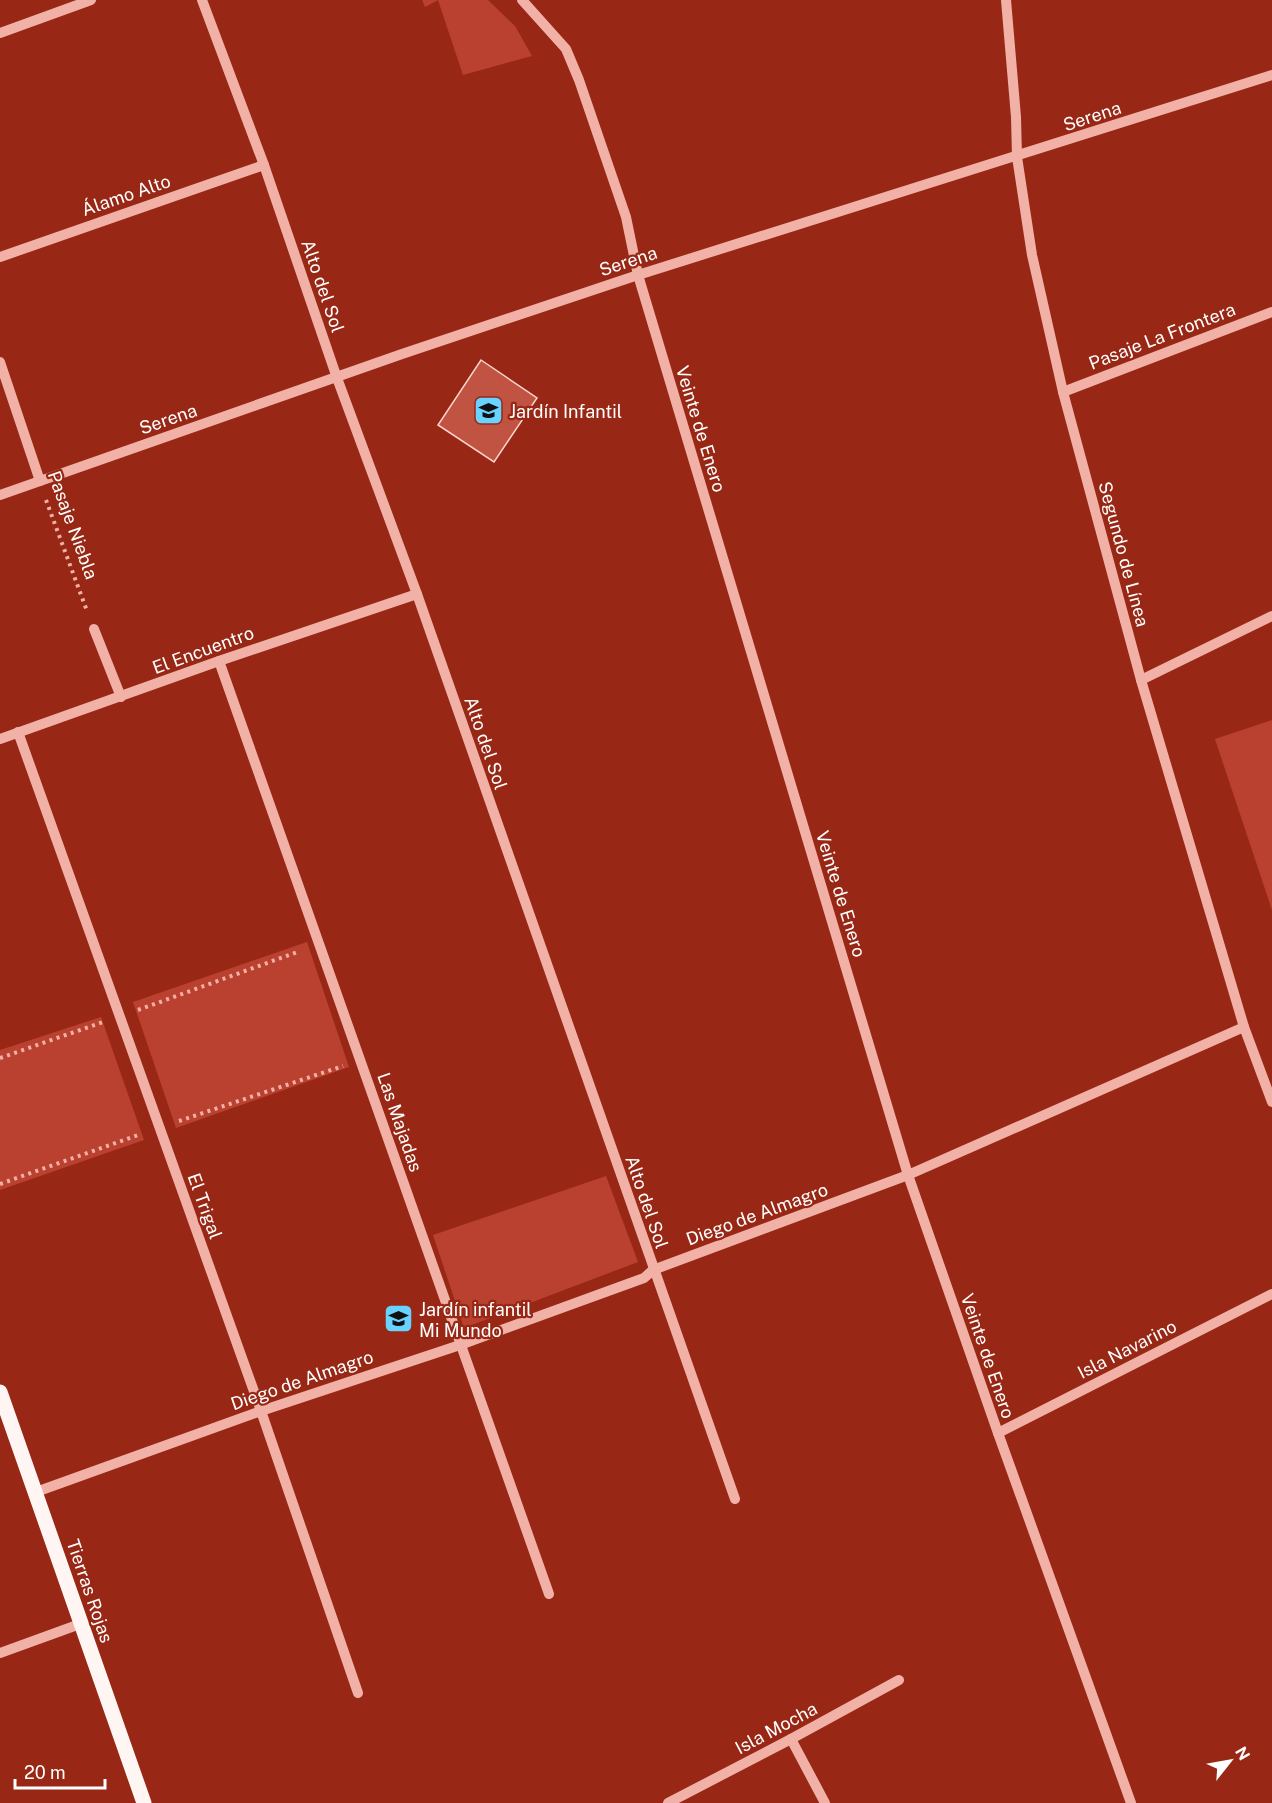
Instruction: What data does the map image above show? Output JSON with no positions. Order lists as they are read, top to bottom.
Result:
{
  "streets": {
    "main road": ["Tierras Rojas"],
    "street": [
      "Serena",
      "Álamo Alto",
      "Alto del Sol",
      "Pasaje La Frontera",
      "Veinte de Enero",
      "Pasaje Niebla",
      "Segundo de Línea",
      "El Encuentro",
      "Las Majadas",
      "El Trigal",
      "Diego de Almagro",
      "Isla Navarino",
      "Isla Mocha"
    ]
  },
  "crossings": [
    ["Serena", "Alto del Sol"],
    ["Serena", "Veinte de Enero"],
    ["Serena", "Pasaje Niebla"],
    ["Serena", "Segundo de Línea"],
    ["Álamo Alto", "Alto del Sol"],
    ["Alto del Sol", "El Encuentro"],
    ["Alto del Sol", "Diego de Almagro"],
    ["Pasaje La Frontera", "Segundo de Línea"],
    ["Veinte de Enero", "Diego de Almagro"],
    ["Veinte de Enero", "Isla Navarino"],
    ["Segundo de Línea", "Diego de Almagro"],
    ["El Encuentro", "Las Majadas"],
    ["El Encuentro", "El Trigal"],
    ["Las Majadas", "Diego de Almagro"],
    ["El Trigal", "Diego de Almagro"],
    ["Diego de Almagro", "Tierras Rojas"]
  ],
  "places": {
    "school or university": ["Jardín Infantil", "Jardín infantil Mi Mundo"]
  },
  "scale_bar": "20 m",
  "north": "top right"
}
